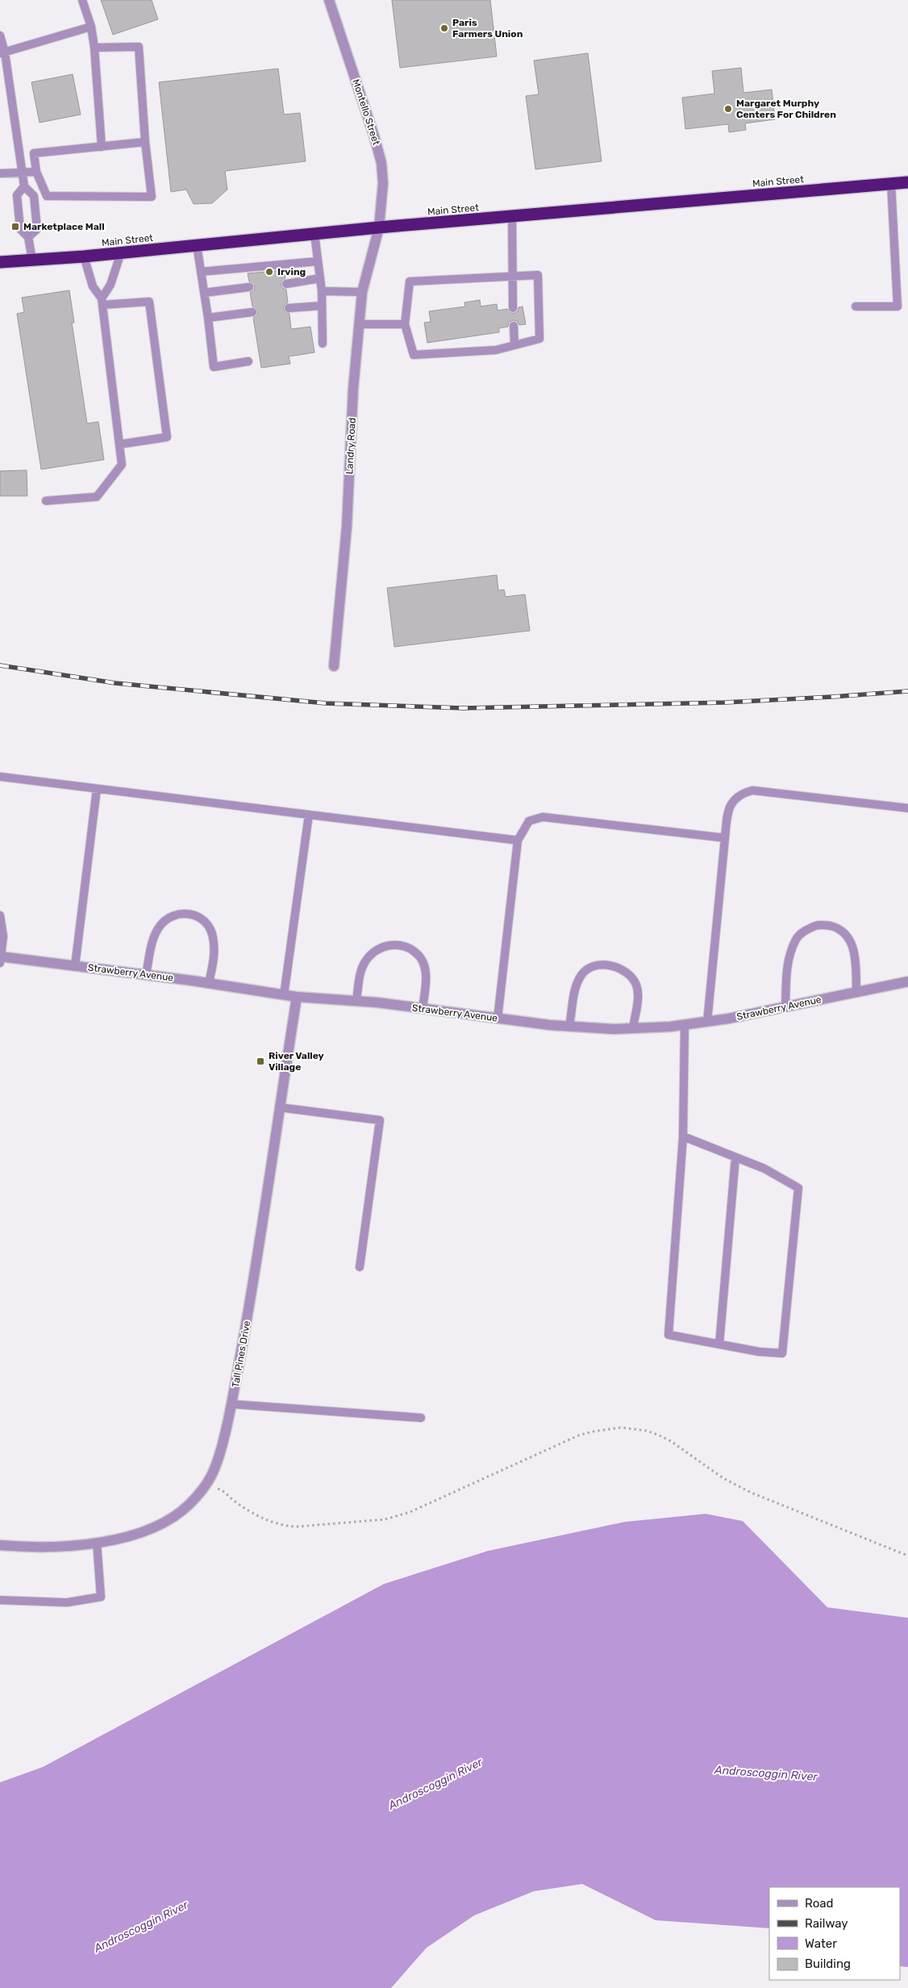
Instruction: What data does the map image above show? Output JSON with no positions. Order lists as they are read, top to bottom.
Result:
{
  "streets": {
    "highway": ["Main Street"],
    "street": [
      "Montello Street",
      "Landry Road",
      "Strawberry Avenue",
      "Tall Pines Drive"
    ]
  },
  "crossings": [
    ["Montello Street", "Main Street"],
    ["Montello Street", "Landry Road"],
    ["Main Street", "Landry Road"],
    ["Strawberry Avenue", "Tall Pines Drive"]
  ],
  "water": ["Androscoggin River"],
  "places": {
    "other": ["Paris Farmers Union", "Margaret Murphy Centers For Children", "Irving"],
    "transit": ["Marketplace Mall", "River Valley Village"]
  },
  "legend": [
    "Road",
    "Railway",
    "Water",
    "Building"
  ]
}
